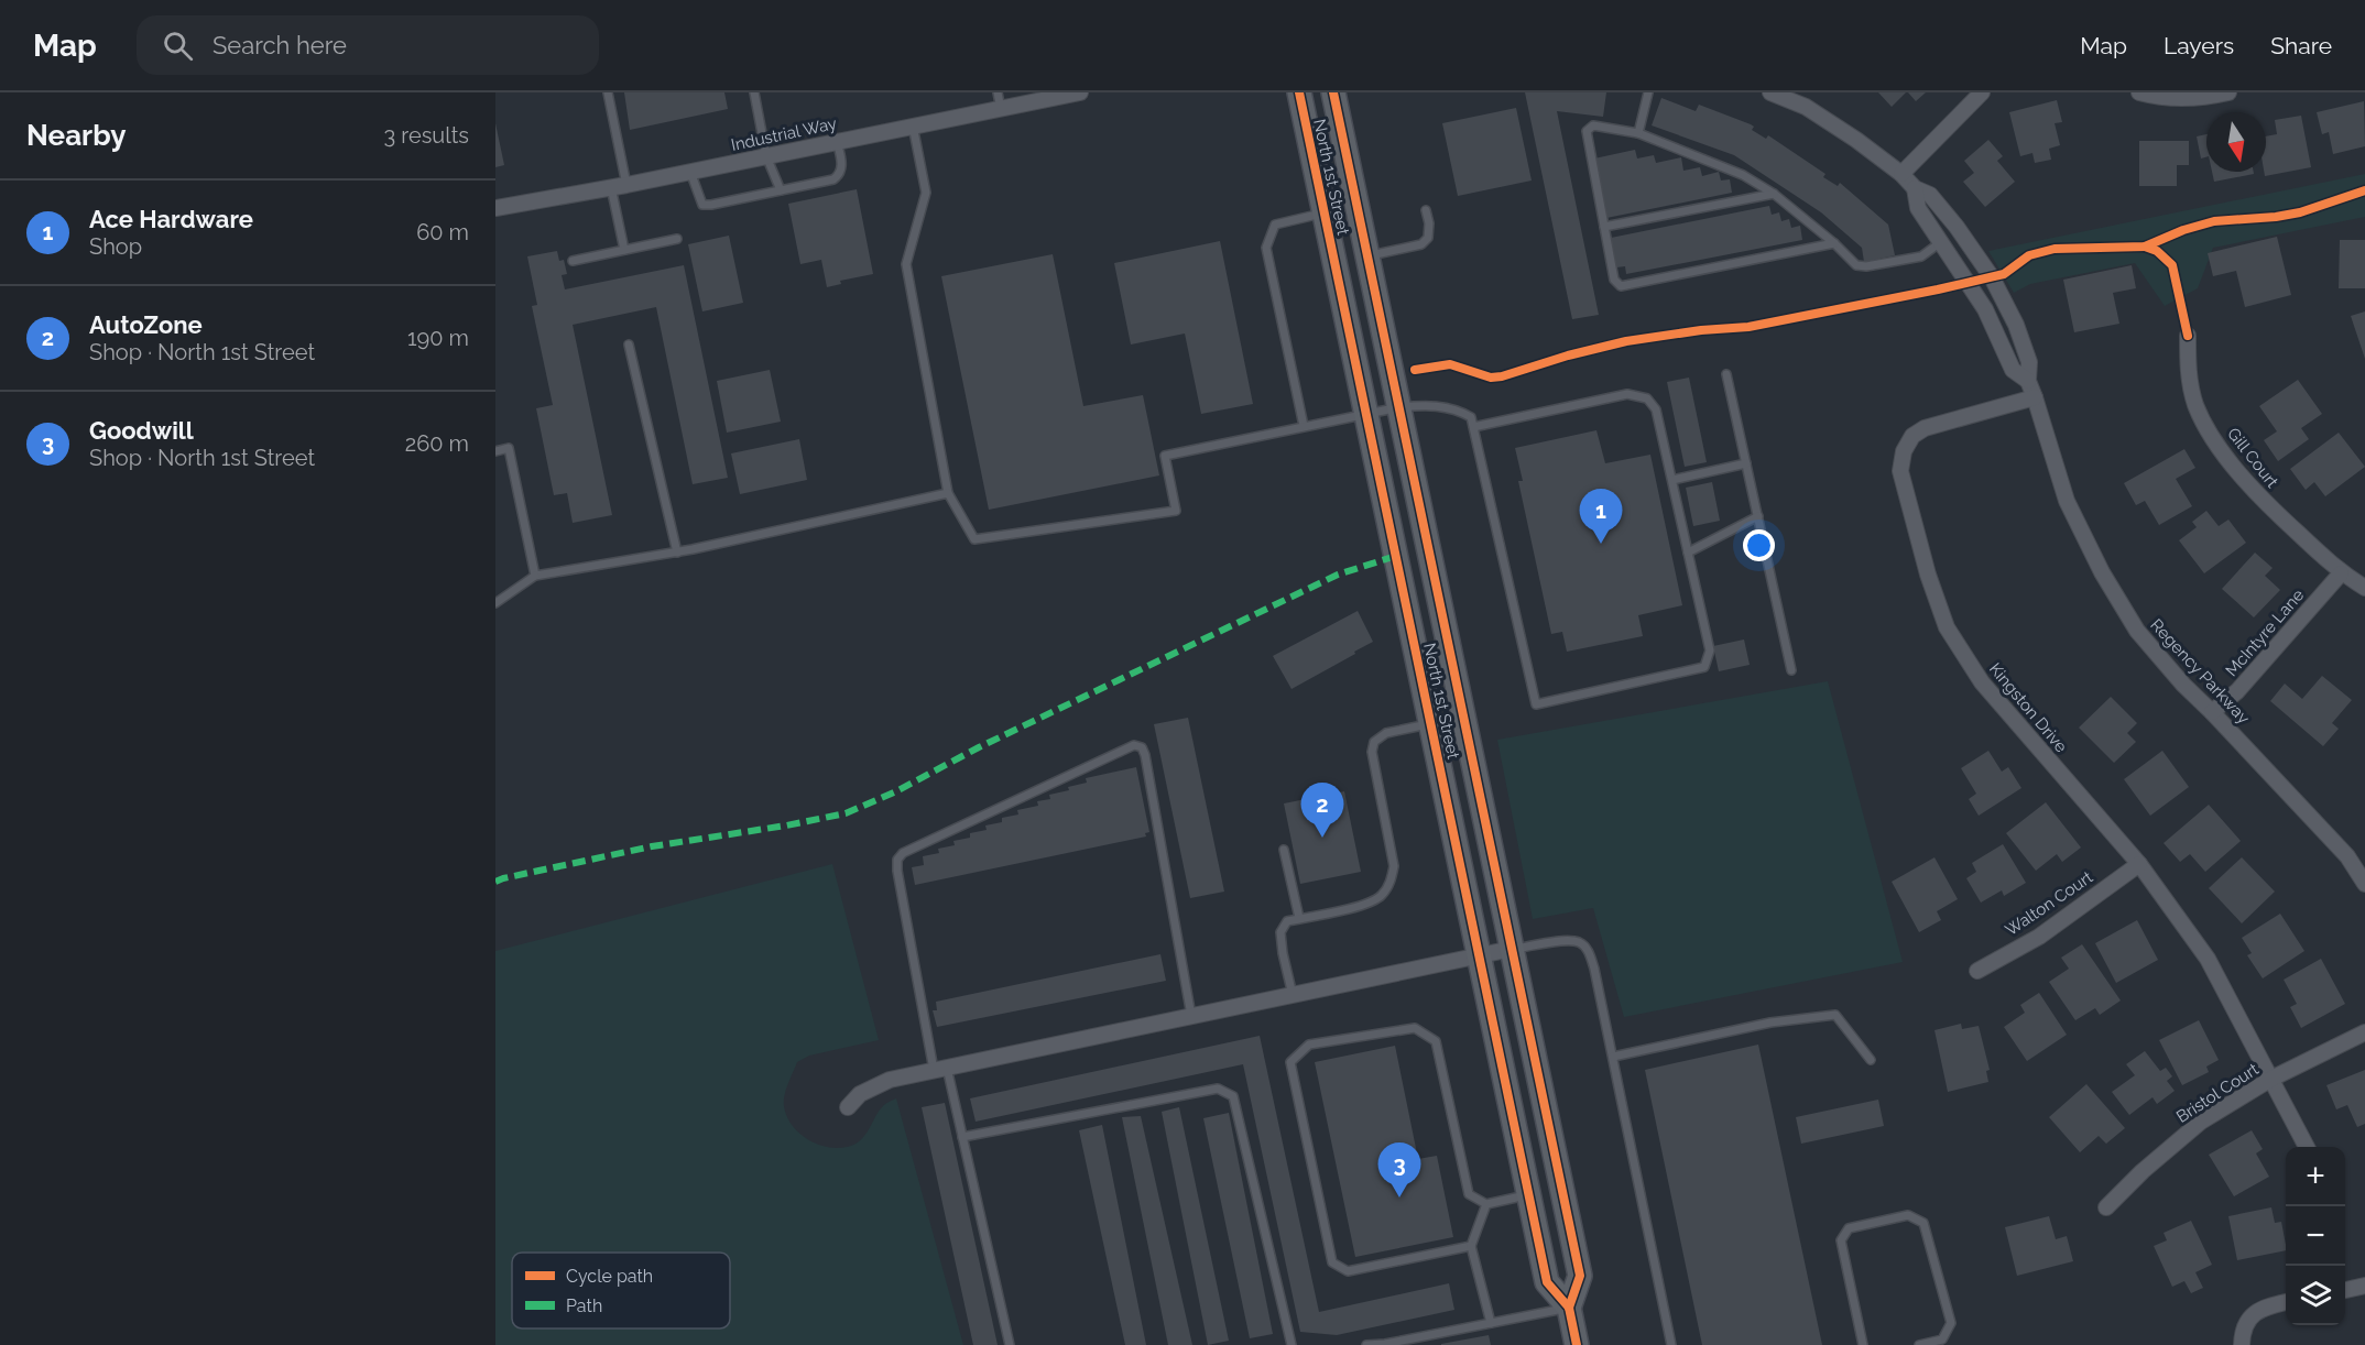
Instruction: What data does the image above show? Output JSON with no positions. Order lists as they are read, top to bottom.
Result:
{
  "streets": {
    "main road": ["North 1st Street"],
    "street": [
      "Industrial Way",
      "Gill Court",
      "McIntyre Lane",
      "Regency Parkway",
      "Kingston Drive",
      "Walton Court",
      "Bristol Court"
    ]
  },
  "crossings": [
    ["Gill Court", "McIntyre Lane"],
    ["McIntyre Lane", "Regency Parkway"],
    ["Regency Parkway", "Kingston Drive"],
    ["Kingston Drive", "Walton Court"],
    ["Kingston Drive", "Bristol Court"]
  ],
  "legend": ["Cycle path", "Path"],
  "north": "bottom",
  "page": {
    "header": "Map",
    "search": "Search here",
    "nav": ["Map", "Layers", "Share"],
    "heading": ["Nearby", "3 results"],
    "list": [
      {
        "mark": "1",
        "name": "Ace Hardware",
        "note": "Shop",
        "value": "60 m"
      },
      {
        "mark": "2",
        "name": "AutoZone",
        "note": "Shop · North 1st Street",
        "value": "190 m"
      },
      {
        "mark": "3",
        "name": "Goodwill",
        "note": "Shop · North 1st Street",
        "value": "260 m"
      }
    ],
    "pins": ["1", "2", "3"],
    "map_buttons": ["+", "−"]
  }
}
